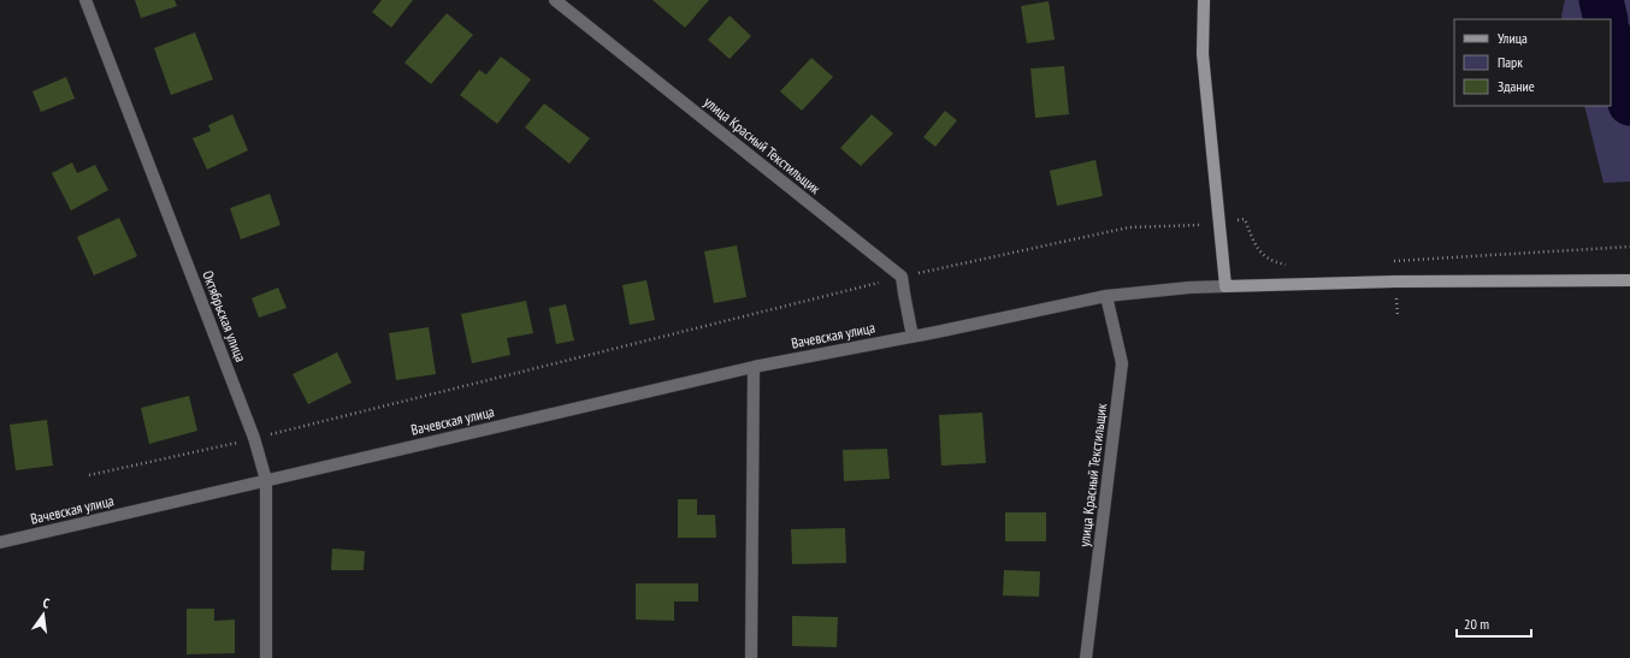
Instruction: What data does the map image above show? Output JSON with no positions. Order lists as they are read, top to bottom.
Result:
{
  "streets": {
    "street": ["улица Красный Текстильщик", "Октябрьская улица", "Вачевская улица"]
  },
  "crossings": [
    ["улица Красный Текстильщик", "Вачевская улица"],
    ["Октябрьская улица", "Вачевская улица"]
  ],
  "legend": ["Улица", "Парк", "Здание"],
  "scale_bar": "20 m",
  "north": "top"
}
